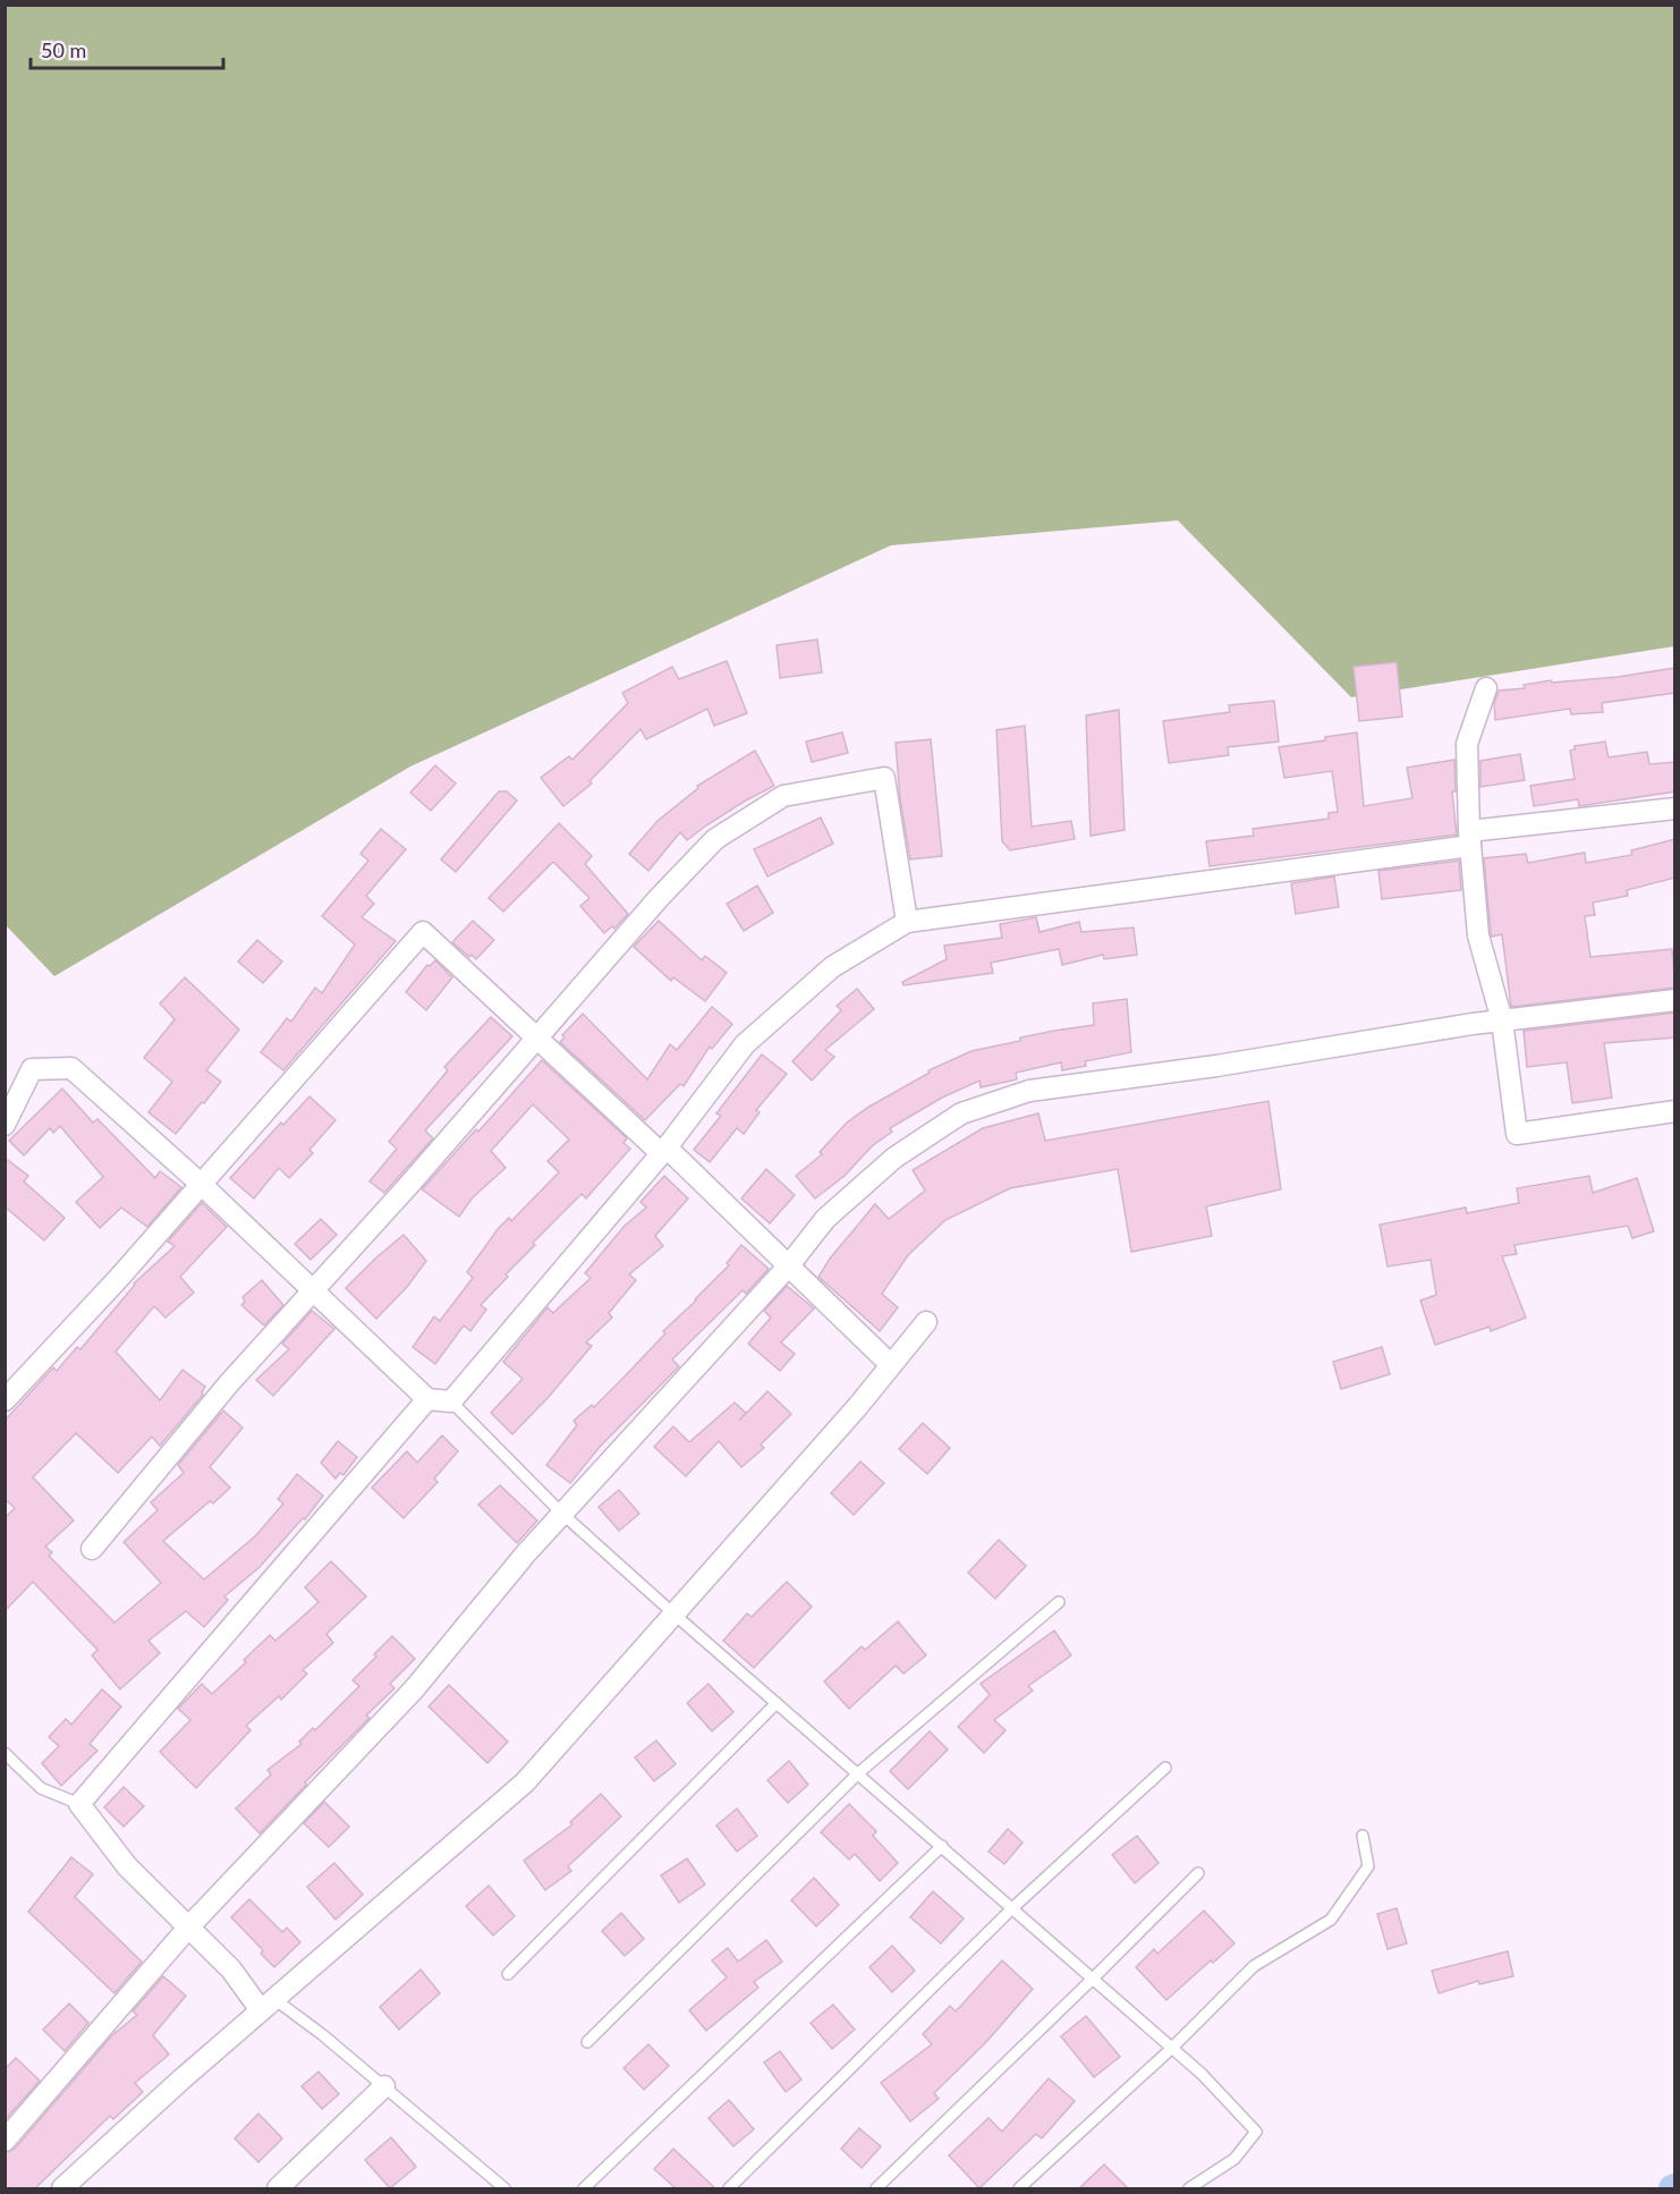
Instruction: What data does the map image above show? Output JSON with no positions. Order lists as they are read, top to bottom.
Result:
{
  "scale_bar": "50 m"
}
